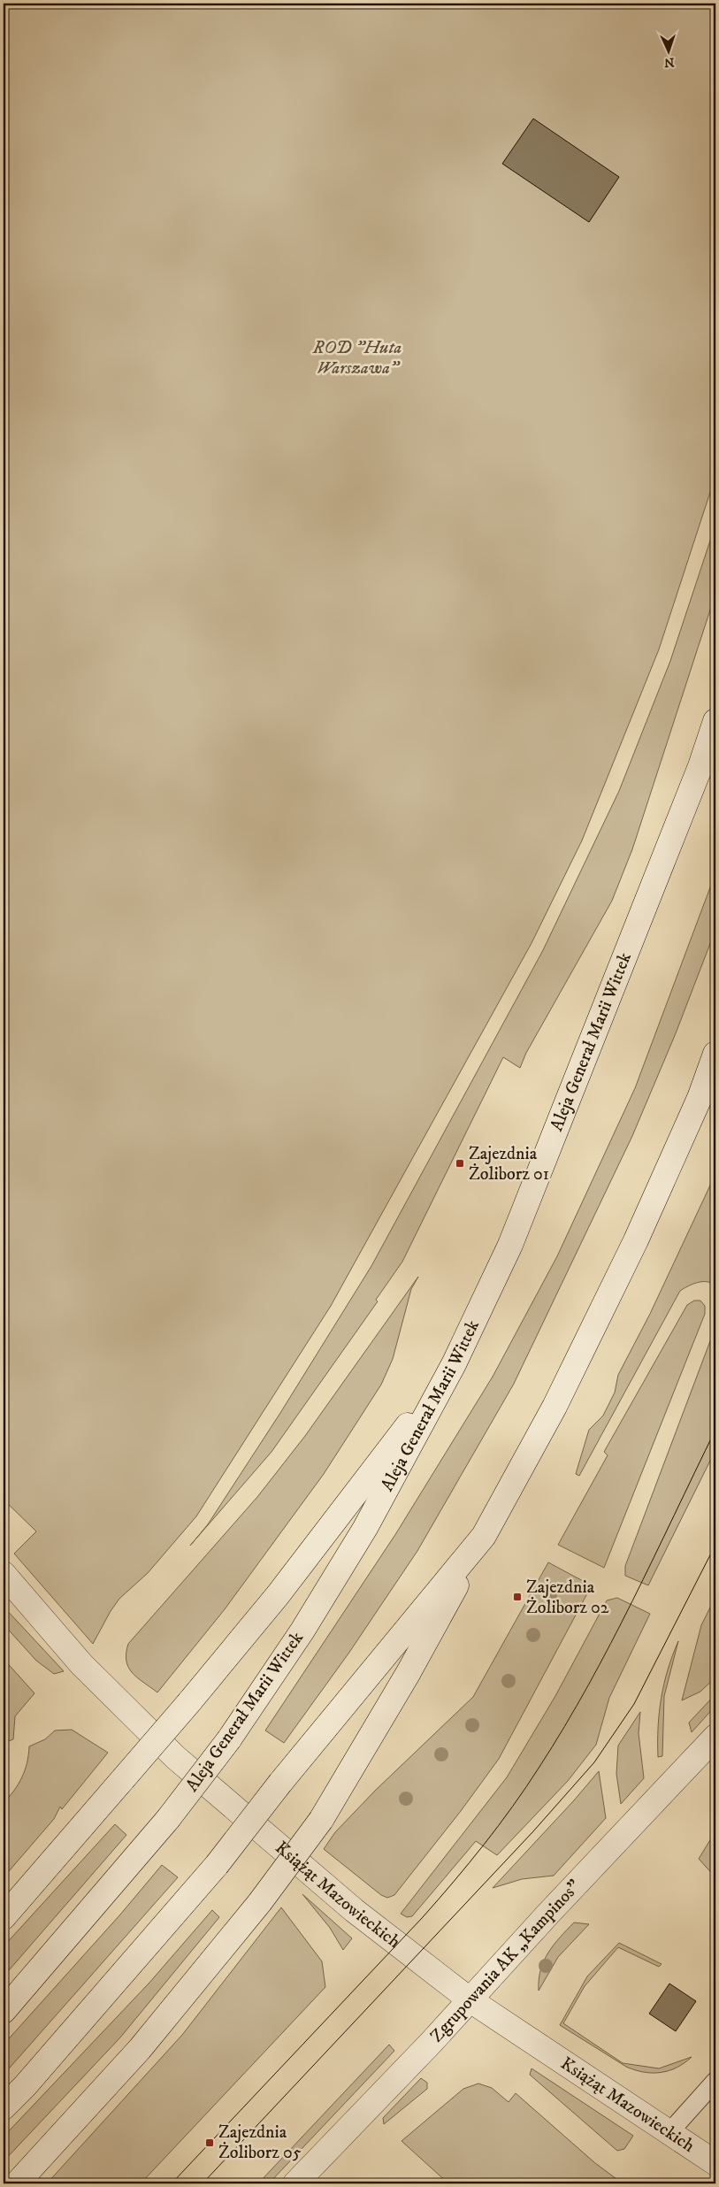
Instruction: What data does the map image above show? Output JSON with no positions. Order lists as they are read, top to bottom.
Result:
{
  "streets": {
    "main road": ["Aleja Generał Marii Wittek", "Książąt Mazowieckich", "Zgrupowania AK „Kampinos”"]
  },
  "crossings": [
    ["Książąt Mazowieckich", "Zgrupowania AK „Kampinos”"]
  ],
  "parks": ["ROD \"Huta Warszawa\""],
  "places": {
    "transit": ["Zajezdnia Żoliborz 01", "Zajezdnia Żoliborz 02", "Zajezdnia Żoliborz 05"]
  },
  "north": "bottom"
}
